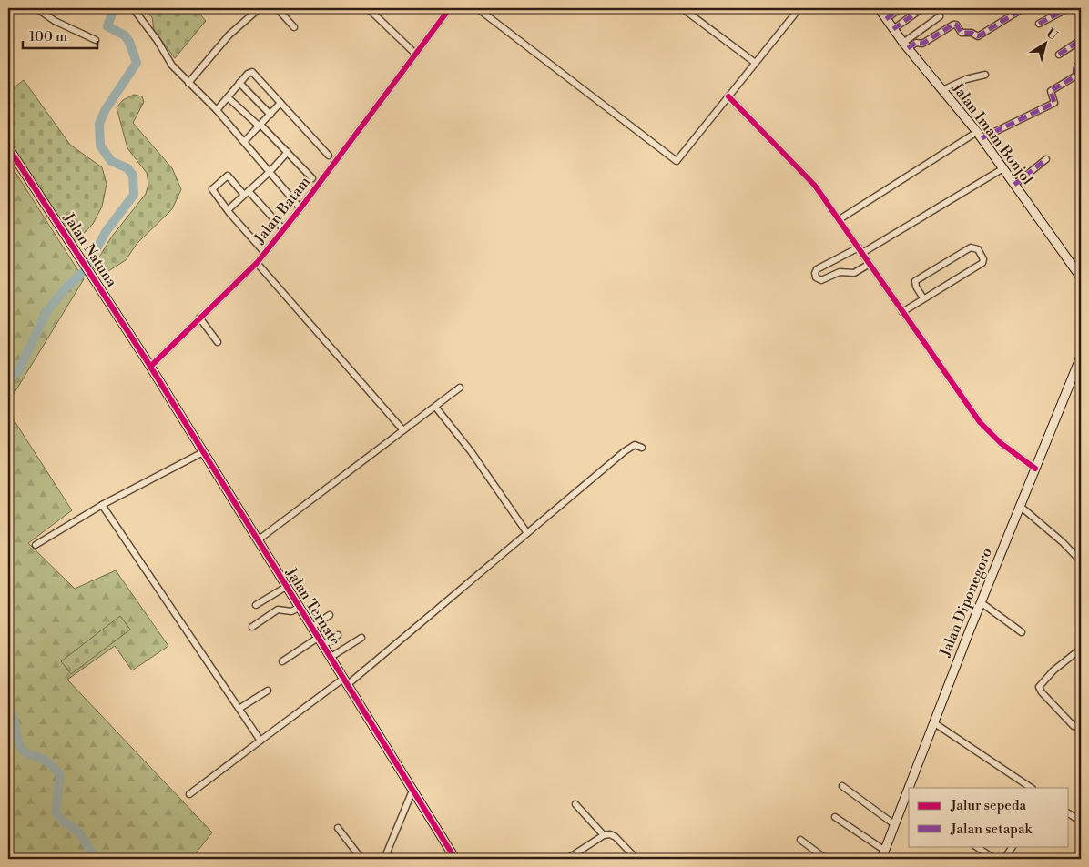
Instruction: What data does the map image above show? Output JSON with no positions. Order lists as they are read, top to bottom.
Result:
{
  "streets": {
    "main road": [
      "Jalan Imam Bonjol",
      "Jalan Natuna",
      "Jalan Diponegoro",
      "Jalan Ternate"
    ],
    "street": ["Jalan Batam"]
  },
  "crossings": [
    ["Jalan Batam", "Jalan Natuna"],
    ["Jalan Batam", "Jalan Ternate"],
    ["Jalan Natuna", "Jalan Ternate"]
  ],
  "legend": ["Jalur sepeda", "Jalan setapak"],
  "scale_bar": "100 m",
  "north": "top right"
}
